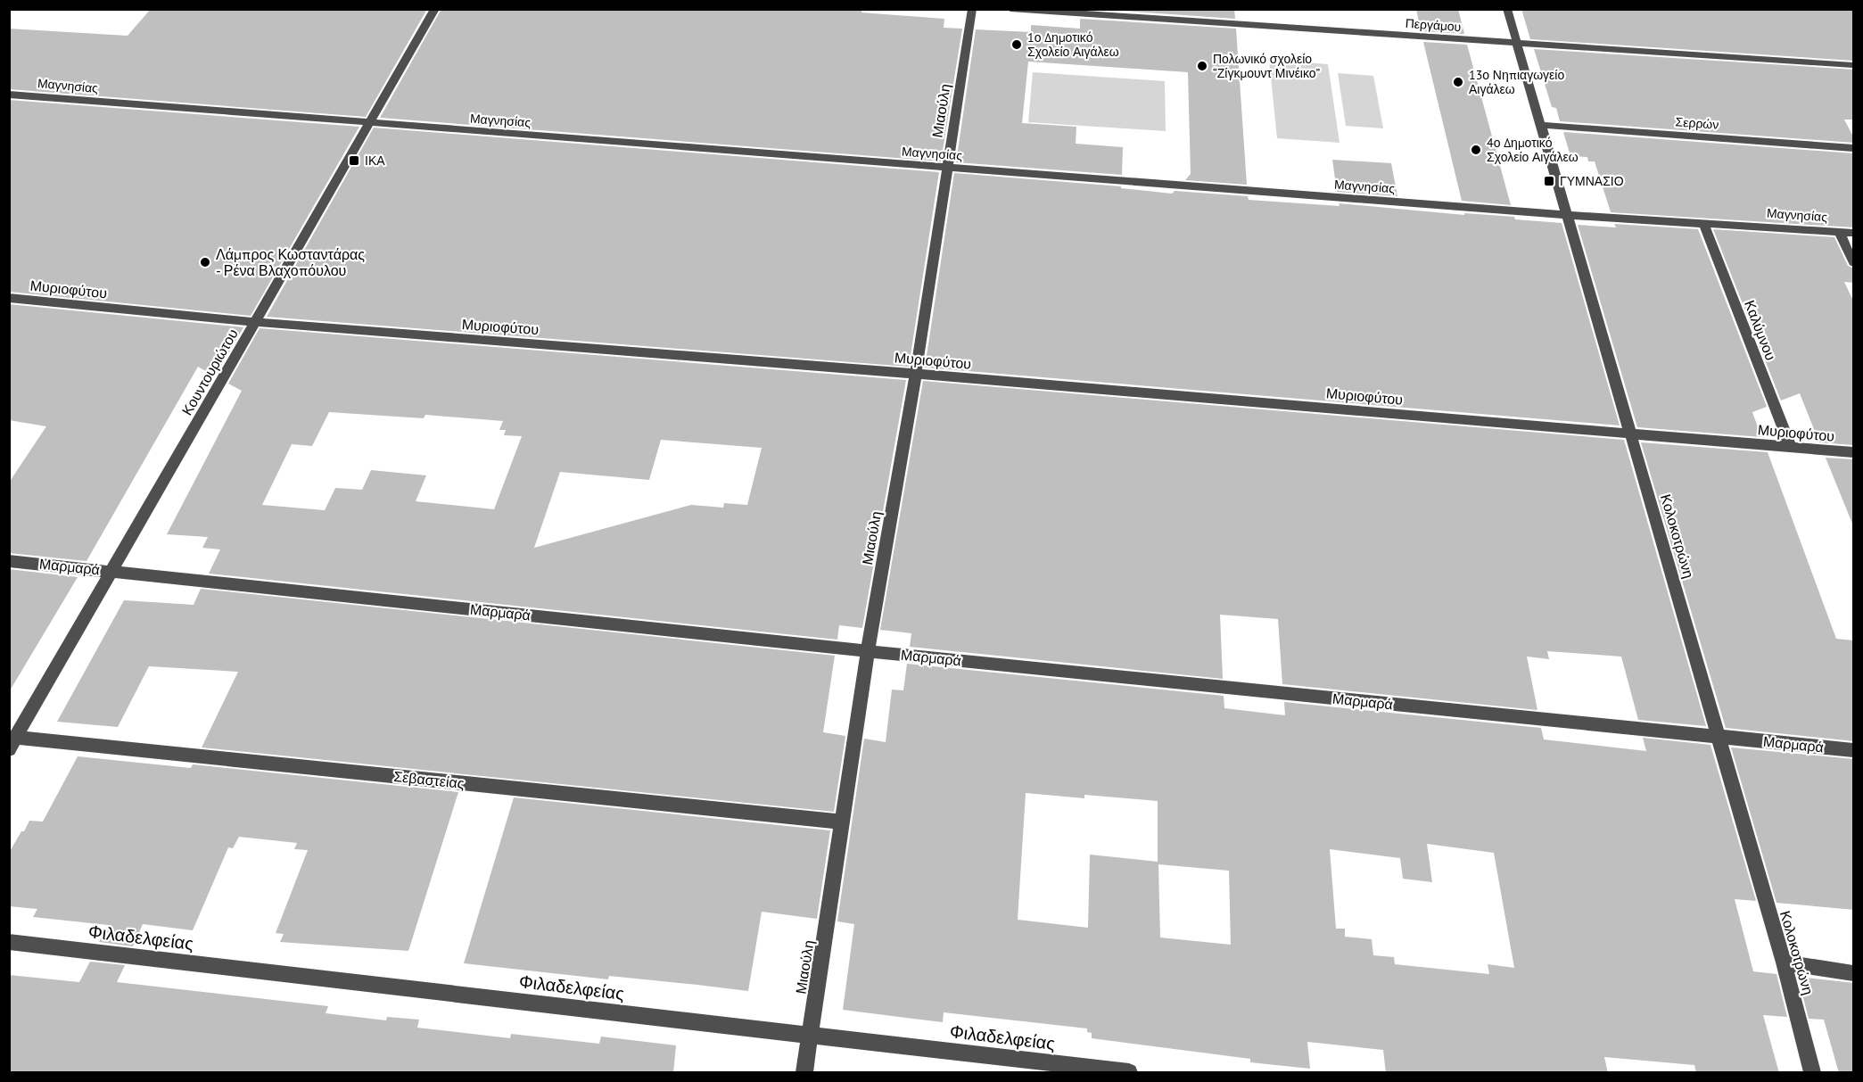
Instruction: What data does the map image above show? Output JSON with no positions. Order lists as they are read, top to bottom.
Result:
{
  "streets": {
    "street": [
      "Περγάμου",
      "Μαγνησίας",
      "Μιαούλη",
      "Σερρών",
      "Μυριοφύτου",
      "Καλύμνου",
      "Κουντουριώτου",
      "Κολοκοτρώνη",
      "Μαρμαρά",
      "Σεβαστείας",
      "Φιλαδελφείας"
    ]
  },
  "crossings": [
    ["Περγάμου", "Κολοκοτρώνη"],
    ["Μαγνησίας", "Μιαούλη"],
    ["Μαγνησίας", "Καλύμνου"],
    ["Μαγνησίας", "Κουντουριώτου"],
    ["Μαγνησίας", "Κολοκοτρώνη"],
    ["Μιαούλη", "Μυριοφύτου"],
    ["Μιαούλη", "Μαρμαρά"],
    ["Μιαούλη", "Σεβαστείας"],
    ["Μιαούλη", "Φιλαδελφείας"],
    ["Σερρών", "Κολοκοτρώνη"],
    ["Μυριοφύτου", "Καλύμνου"],
    ["Μυριοφύτου", "Κουντουριώτου"],
    ["Μυριοφύτου", "Κολοκοτρώνη"],
    ["Κουντουριώτου", "Μαρμαρά"],
    ["Κουντουριώτου", "Σεβαστείας"],
    ["Κολοκοτρώνη", "Μαρμαρά"]
  ],
  "places": {
    "other": [
      "1ο Δημοτικό Σχολείο Αιγάλεω",
      "Πολωνικό σχολείο “Ζίγκμουντ Μινέικο”",
      "13ο Νηπιαγωγείο Αιγάλεω",
      "4ο Δημοτικό Σχολείο Αιγάλεω",
      "Λάμπρος Κωσταντάρας - Ρένα Βλαχοπόυλου"
    ],
    "transit": ["ΙΚΑ", "ΓΥΜΝΑΣΙΟ"]
  }
}
